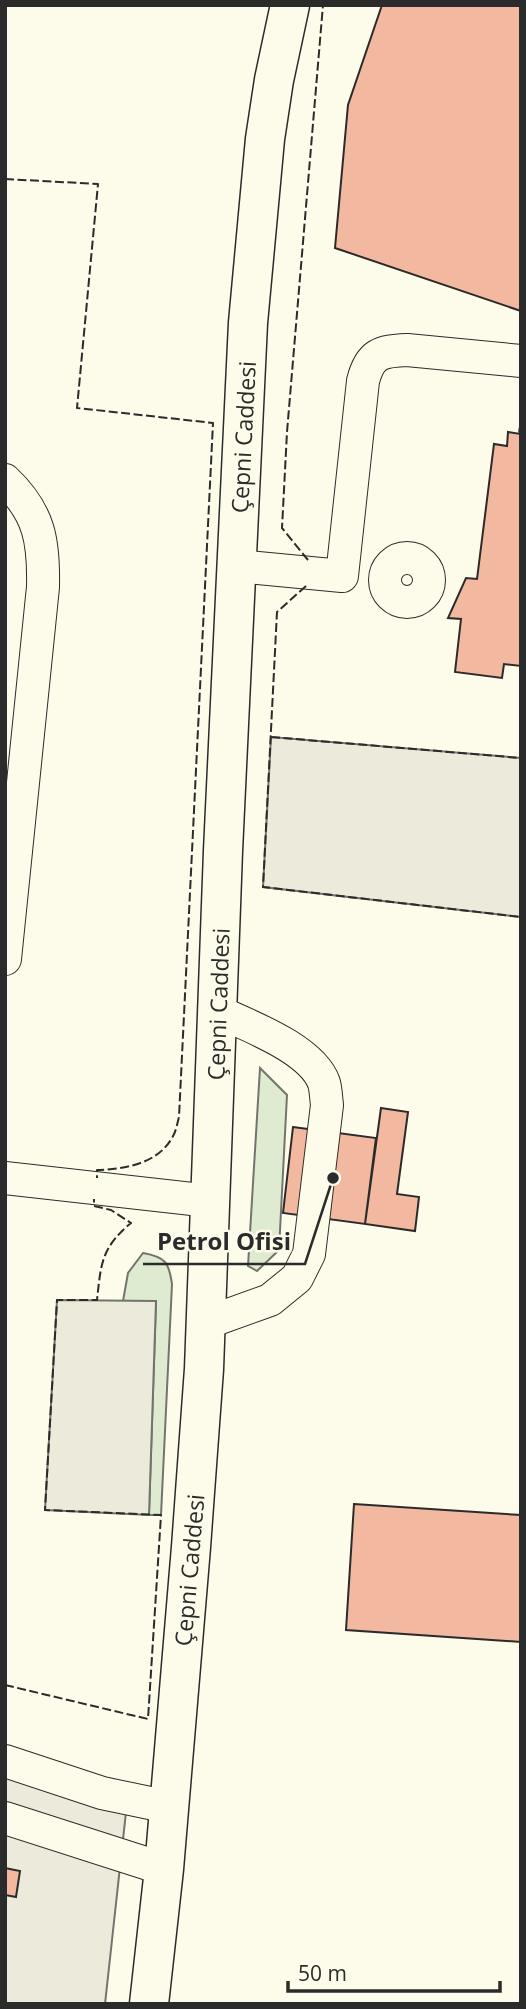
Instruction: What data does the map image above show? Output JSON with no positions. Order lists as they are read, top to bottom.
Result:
{
  "streets": {
    "main road": ["Çepni Caddesi"]
  },
  "places": ["Petrol Ofisi"],
  "scale_bar": "50 m"
}
